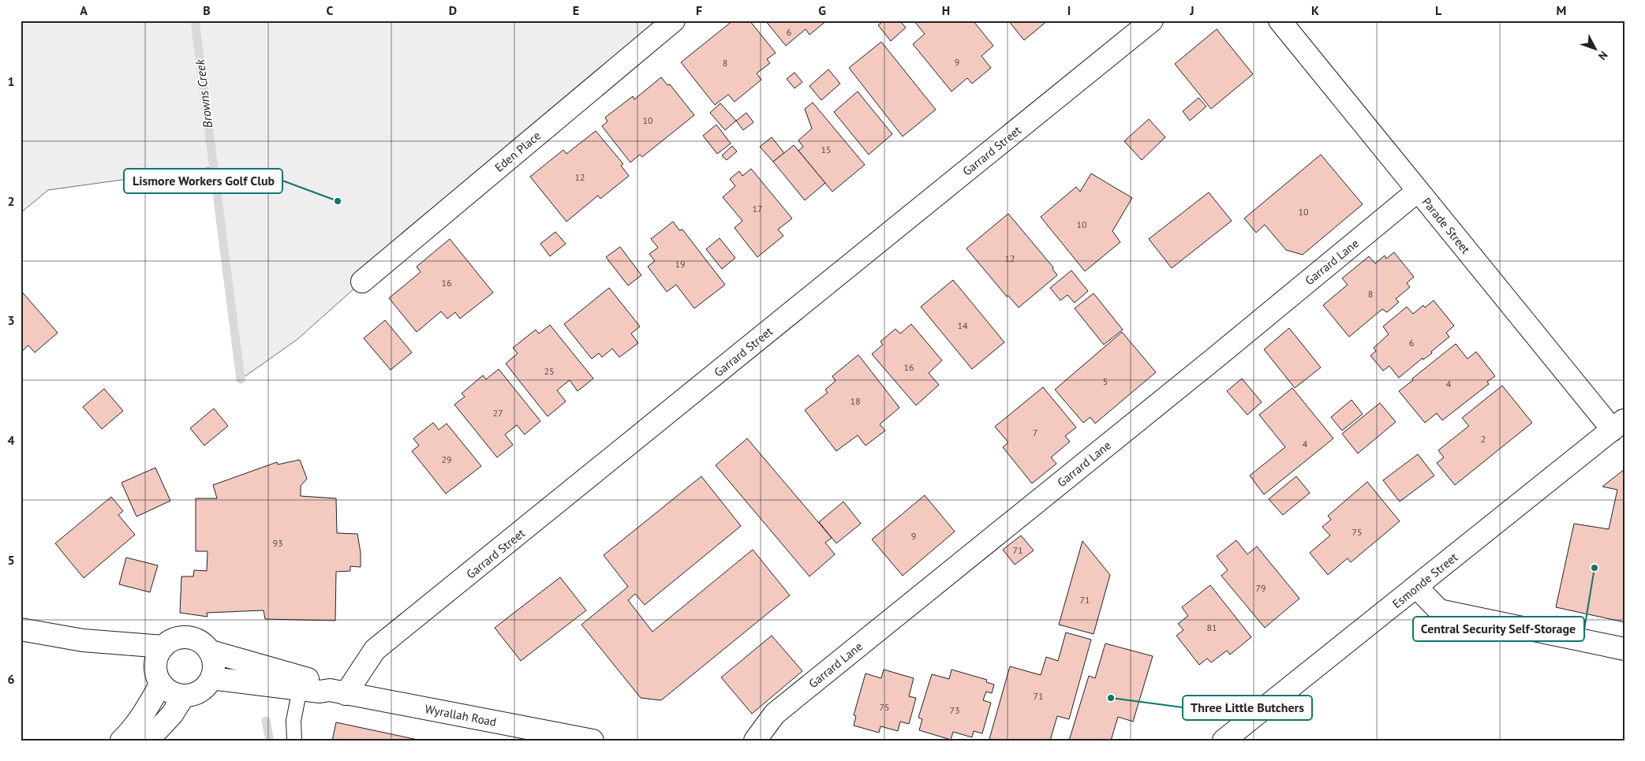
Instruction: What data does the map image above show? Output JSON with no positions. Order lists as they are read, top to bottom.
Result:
{
  "streets": {
    "street": [
      "Garrard Street",
      "Eden Place",
      "Parade Street",
      "Garrard Lane",
      "Esmonde Street",
      "Wyrallah Road"
    ]
  },
  "crossings": [
    ["Garrard Street", "Wyrallah Road"],
    ["Parade Street", "Garrard Lane"],
    ["Parade Street", "Esmonde Street"]
  ],
  "water": ["Browns Creek"],
  "places": ["Lismore Workers Golf Club", "Central Security Self-Storage", "Three Little Butchers"],
  "house_numbers": [
    "6",
    "9",
    "8",
    "10",
    "15",
    "12",
    "17",
    "10",
    "10",
    "12",
    "19",
    "16",
    "8",
    "14",
    "6",
    "16",
    "25",
    "5",
    "4",
    "18",
    "27",
    "7",
    "2",
    "4",
    "29",
    "75",
    "9",
    "93",
    "71",
    "79",
    "71",
    "81",
    "71",
    "75",
    "73"
  ],
  "north": "bottom right",
  "grid": {
    "columns": [
      "A",
      "B",
      "C",
      "D",
      "E",
      "F",
      "G",
      "H",
      "I",
      "J",
      "K",
      "L",
      "M"
    ],
    "rows": [
      "1",
      "2",
      "3",
      "4",
      "5",
      "6"
    ]
  }
}
